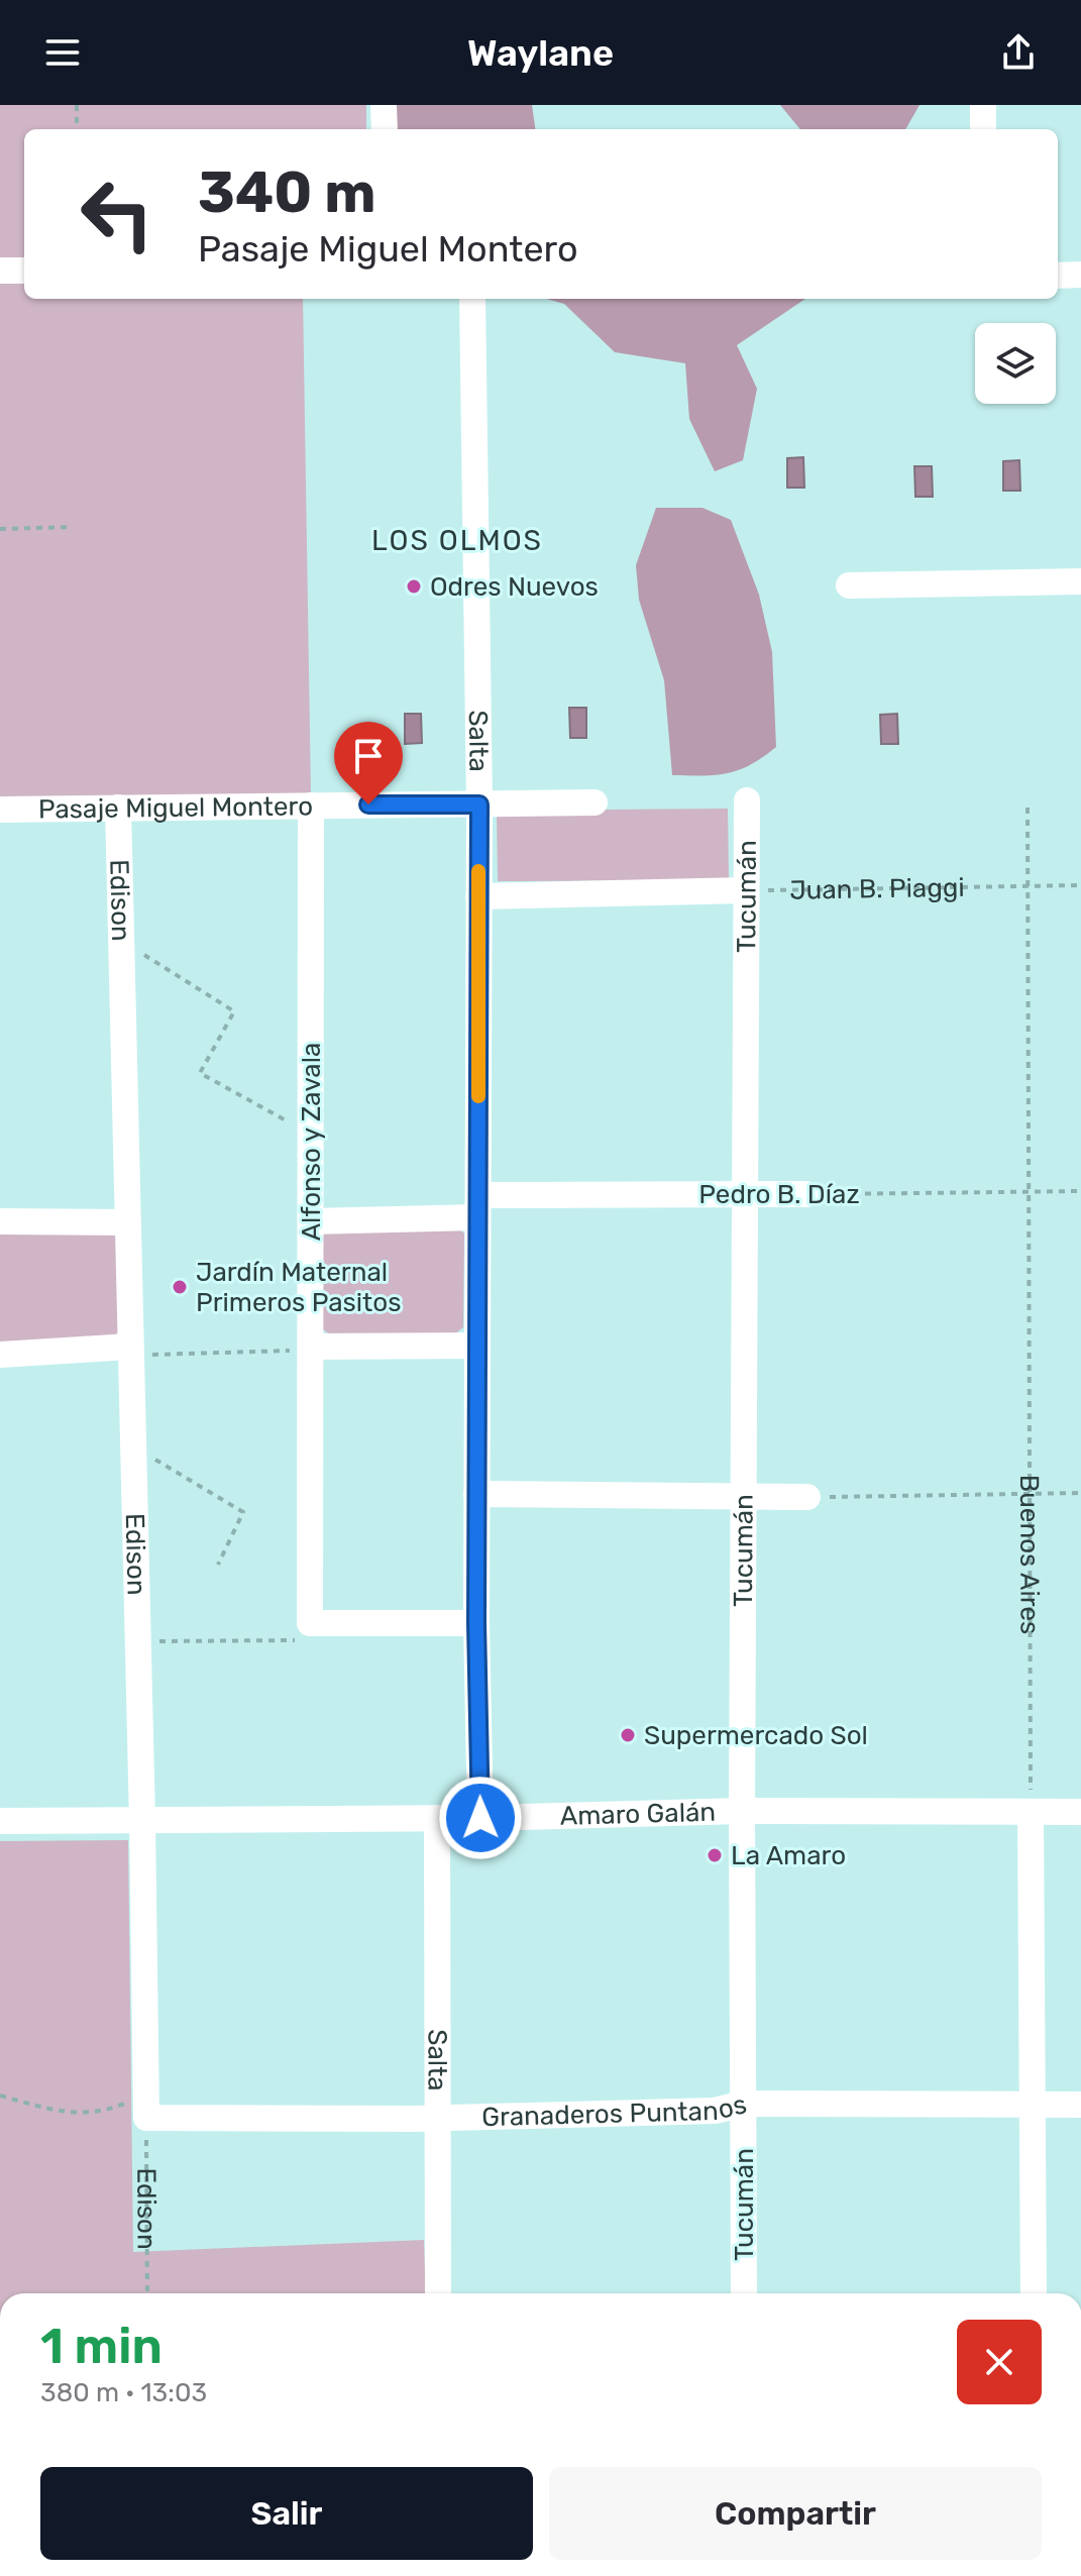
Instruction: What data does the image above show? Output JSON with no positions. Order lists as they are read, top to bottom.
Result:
{
  "streets": {
    "street": [
      "Salta",
      "Pasaje Miguel Montero",
      "Tucumán",
      "Edison",
      "Alfonso y Zavala",
      "Pedro B. Díaz",
      "Amaro Galán",
      "Granaderos Puntanos"
    ],
    "path": ["Juan B. Piaggi", "Buenos Aires"]
  },
  "crossings": [
    ["Salta", "Pasaje Miguel Montero"],
    ["Salta", "Pedro B. Díaz"],
    ["Salta", "Amaro Galán"],
    ["Salta", "Granaderos Puntanos"],
    ["Pasaje Miguel Montero", "Edison"],
    ["Pasaje Miguel Montero", "Alfonso y Zavala"],
    ["Juan B. Piaggi", "Tucumán"],
    ["Juan B. Piaggi", "Buenos Aires"],
    ["Tucumán", "Pedro B. Díaz"],
    ["Tucumán", "Amaro Galán"],
    ["Tucumán", "Granaderos Puntanos"],
    ["Edison", "Amaro Galán"],
    ["Edison", "Granaderos Puntanos"],
    ["Alfonso y Zavala", "Pedro B. Díaz"],
    ["Pedro B. Díaz", "Buenos Aires"],
    ["Buenos Aires", "Amaro Galán"]
  ],
  "districts": ["LOS OLMOS"],
  "places": [
    "Odres Nuevos",
    "Jardín Maternal Primeros Pasitos",
    "Supermercado Sol",
    "La Amaro"
  ],
  "page": {
    "header": "Waylane",
    "turn": ["340 m", "Pasaje Miguel Montero"],
    "heading": ["1 min", "380 m · 13:03"],
    "buttons": ["Salir", "Compartir"]
  }
}
